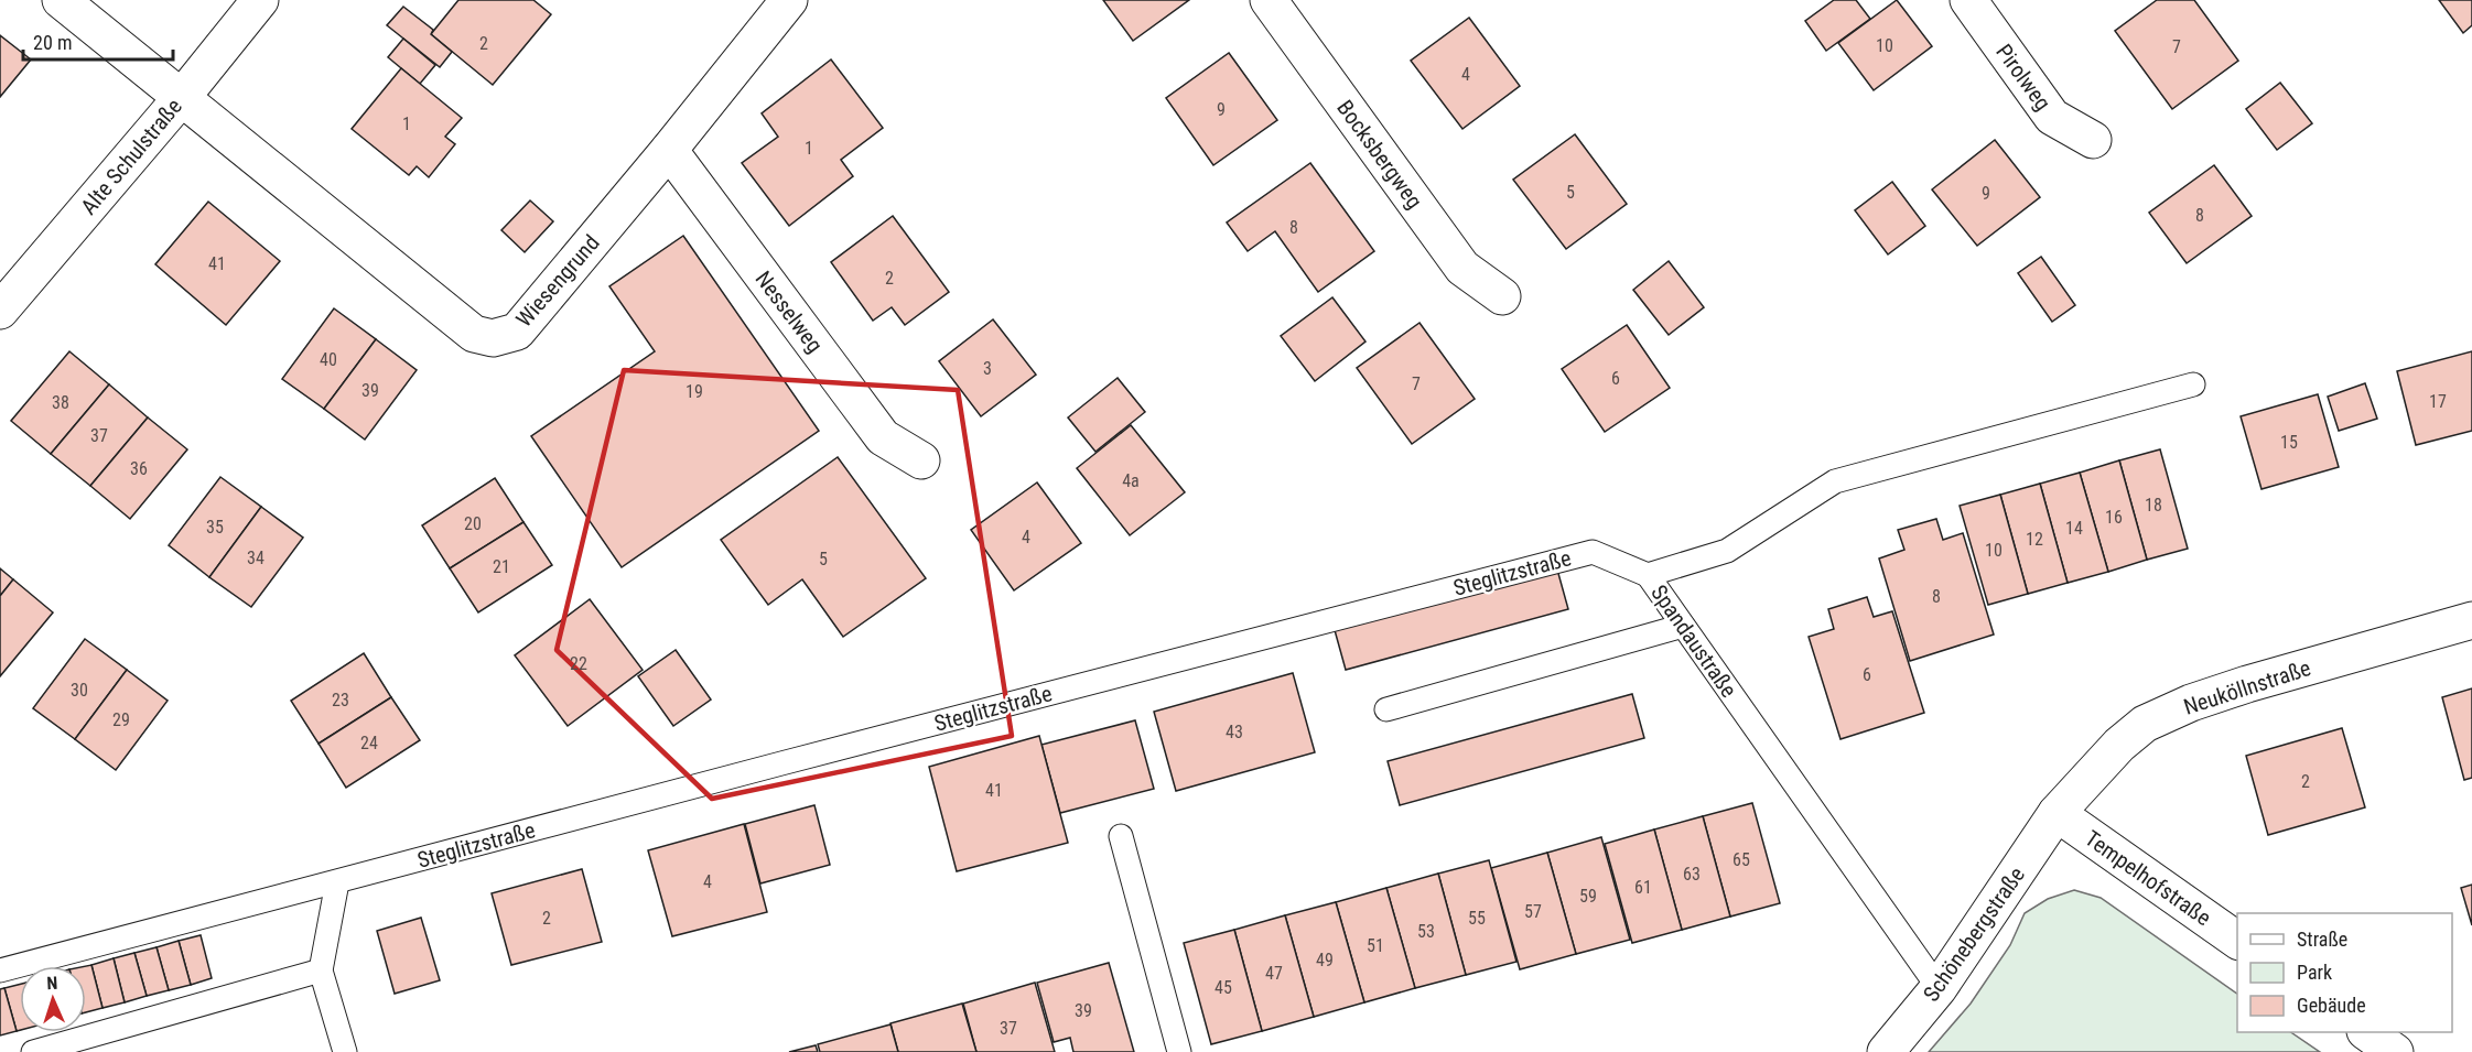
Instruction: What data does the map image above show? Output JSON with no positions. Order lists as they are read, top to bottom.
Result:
{
  "streets": {
    "street": [
      "Pirolweg",
      "Bocksbergweg",
      "Alte Schulstraße",
      "Wiesengrund",
      "Nesselweg",
      "Neuköllnstraße",
      "Tempelhofstraße",
      "Schönebergstraße"
    ],
    "lane": ["Steglitzstraße", "Spandaustraße"]
  },
  "crossings": [
    ["Alte Schulstraße", "Wiesengrund"],
    ["Wiesengrund", "Nesselweg"],
    ["Steglitzstraße", "Spandaustraße"],
    ["Spandaustraße", "Schönebergstraße"],
    ["Neuköllnstraße", "Tempelhofstraße"],
    ["Neuköllnstraße", "Schönebergstraße"],
    ["Tempelhofstraße", "Schönebergstraße"]
  ],
  "house_numbers": [
    "2",
    "10",
    "7",
    "4",
    "9",
    "1",
    "1",
    "5",
    "9",
    "8",
    "8",
    "41",
    "2",
    "40",
    "3",
    "6",
    "7",
    "39",
    "19",
    "17",
    "38",
    "37",
    "15",
    "36",
    "4a",
    "18",
    "16",
    "20",
    "35",
    "14",
    "4",
    "12",
    "10",
    "34",
    "5",
    "21",
    "8",
    "22",
    "6",
    "30",
    "23",
    "29",
    "43",
    "24",
    "2",
    "41",
    "65",
    "63",
    "4",
    "61",
    "59",
    "57",
    "2",
    "55",
    "53",
    "51",
    "49",
    "47",
    "45",
    "39",
    "37"
  ],
  "legend": ["Straße", "Park", "Gebäude"],
  "scale_bar": "20 m",
  "north": "top"
}
